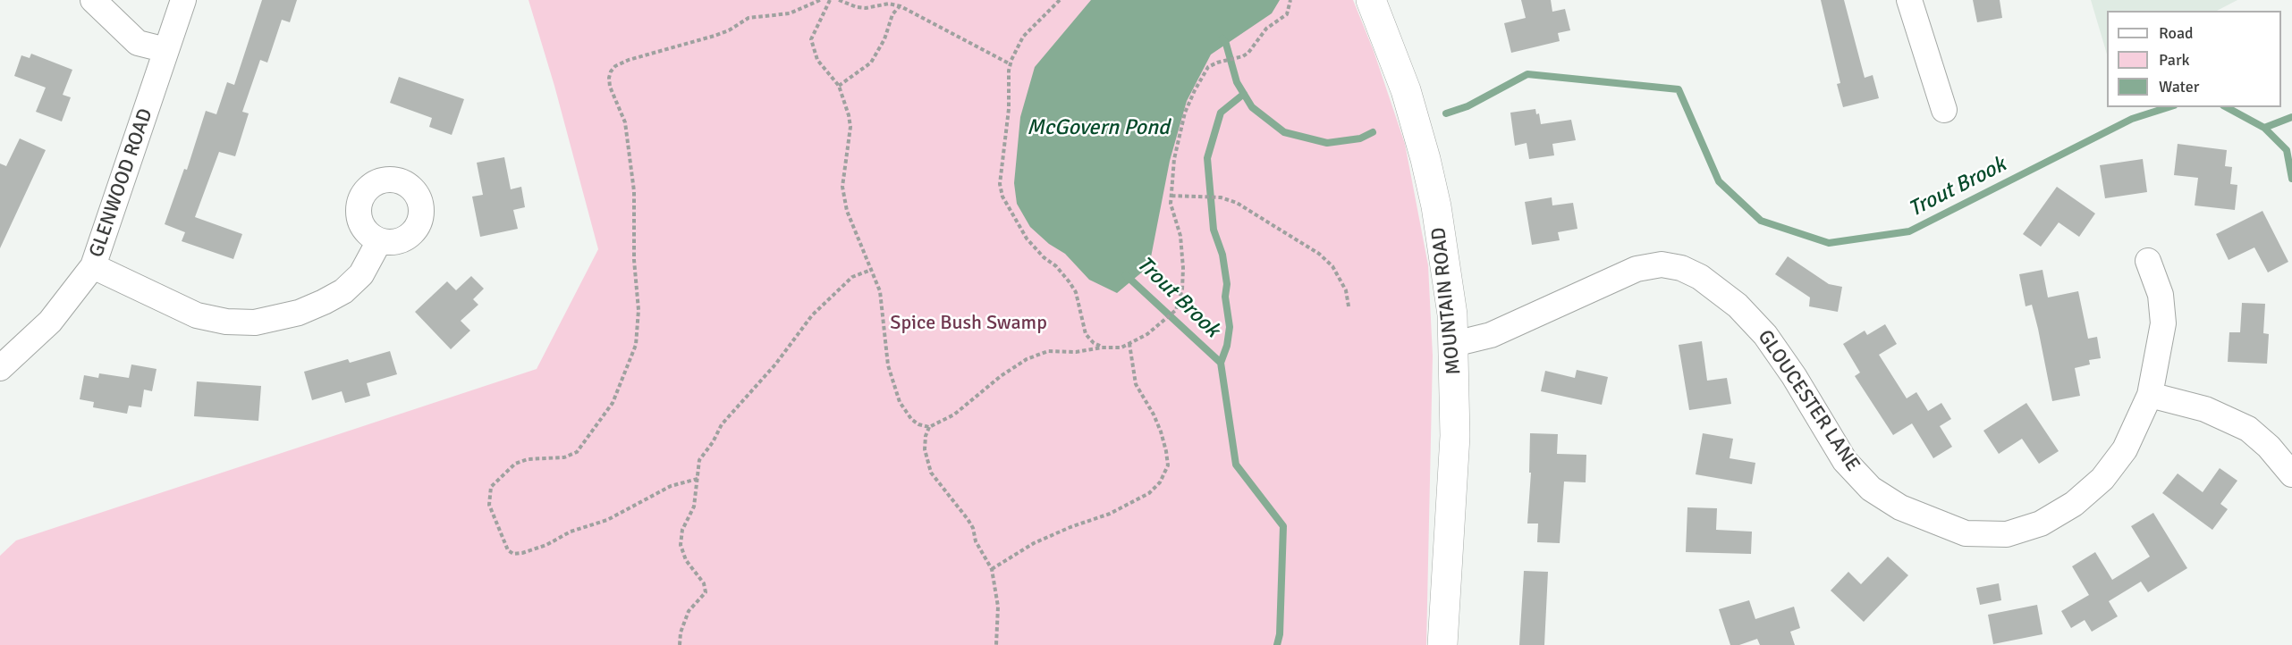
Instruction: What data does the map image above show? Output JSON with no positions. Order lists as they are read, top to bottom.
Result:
{
  "streets": {
    "main road": ["MOUNTAIN ROAD"],
    "street": ["GLENWOOD ROAD", "GLOUCESTER LANE"]
  },
  "crossings": [
    ["MOUNTAIN ROAD", "GLOUCESTER LANE"]
  ],
  "water": ["McGovern Pond", "Trout Brook"],
  "parks": ["Spice Bush Swamp"],
  "legend": ["Road", "Park", "Water"]
}
